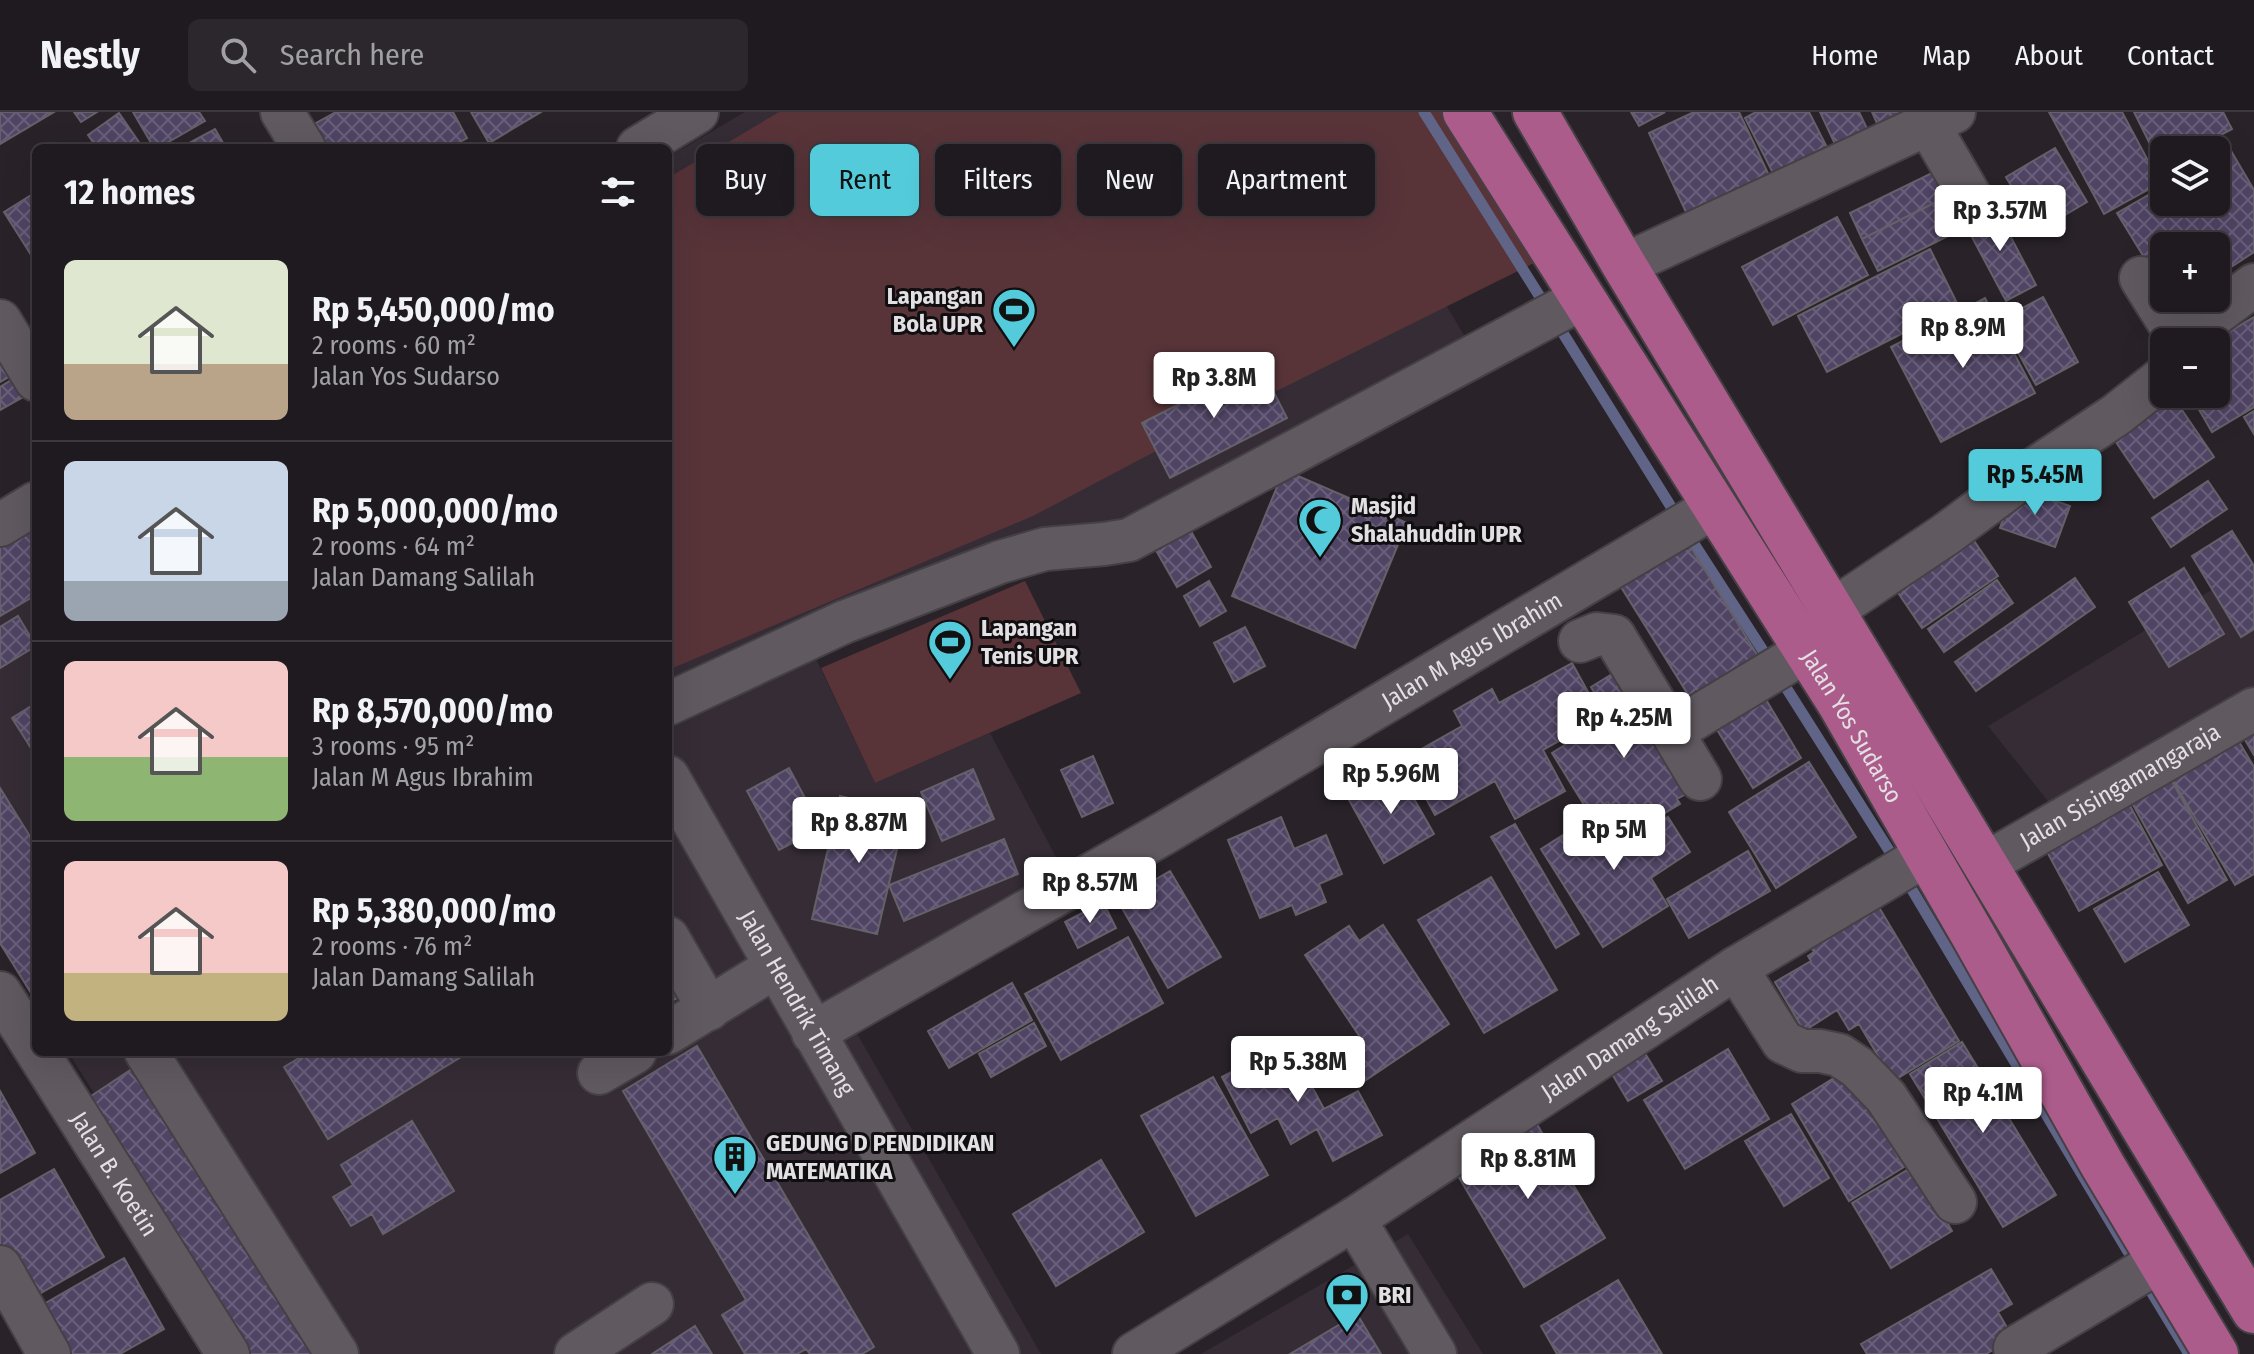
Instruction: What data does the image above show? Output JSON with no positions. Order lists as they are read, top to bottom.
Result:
{
  "streets": {
    "main road": ["Jalan Yos Sudarso"],
    "street": [
      "Jalan M Agus Ibrahim",
      "Jalan Sisingamangaraja",
      "Jalan Hendrik Timang",
      "Jalan Damang Salilah",
      "Jalan B. Koetin"
    ]
  },
  "crossings": [
    ["Jalan M Agus Ibrahim", "Jalan Yos Sudarso"],
    ["Jalan M Agus Ibrahim", "Jalan Hendrik Timang"],
    ["Jalan Yos Sudarso", "Jalan Sisingamangaraja"],
    ["Jalan Yos Sudarso", "Jalan Damang Salilah"]
  ],
  "places": {
    "sports": ["Lapangan Bola UPR", "Lapangan Tenis UPR"],
    "mosque": ["Masjid Shalahuddin UPR"],
    "building": ["GEDUNG D PENDIDIKAN MATEMATIKA"],
    "bank": ["BRI"]
  },
  "page": {
    "header": "Nestly",
    "search": "Search here",
    "nav": [
      "Home",
      "Map",
      "About",
      "Contact"
    ],
    "map_buttons": ["+", "−"],
    "chip": [
      "Buy",
      "Rent",
      "Filters",
      "New",
      "Apartment"
    ],
    "heading": "12 homes",
    "price": [
      "Rp 3.57M",
      "Rp 8.9M",
      "Rp 3.8M",
      "Rp 5.45M",
      "Rp 4.25M",
      "Rp 5.96M",
      "Rp 8.87M",
      "Rp 5M",
      "Rp 8.57M",
      "Rp 5.38M",
      "Rp 4.1M",
      "Rp 8.81M"
    ],
    "list": [
      {
        "name": "Rp 5,450,000/mo",
        "note": "2 rooms · 60 m² · Jalan Yos Sudarso"
      },
      {
        "name": "Rp 5,000,000/mo",
        "note": "2 rooms · 64 m² · Jalan Damang Salilah"
      },
      {
        "name": "Rp 8,570,000/mo",
        "note": "3 rooms · 95 m² · Jalan M Agus Ibrahim"
      },
      {
        "name": "Rp 5,380,000/mo",
        "note": "2 rooms · 76 m² · Jalan Damang Salilah"
      }
    ]
  }
}
